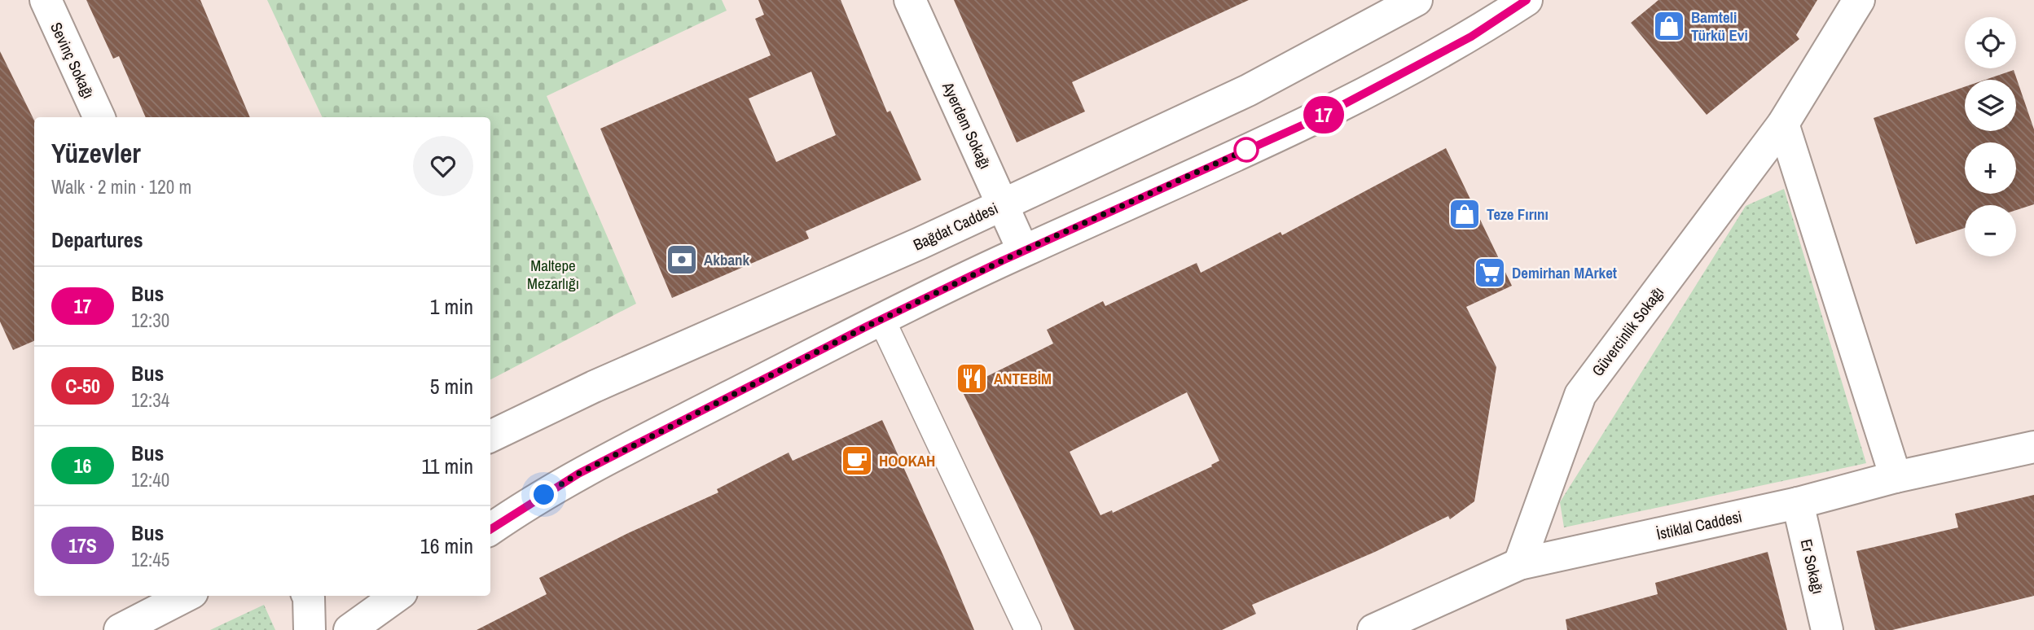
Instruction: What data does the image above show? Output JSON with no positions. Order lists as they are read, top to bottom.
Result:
{
  "streets": {
    "main road": [
      "Sevinç Sokağı",
      "Ayerdem Sokağı",
      "Bağdat Caddesi",
      "Güvercinlik Sokağı",
      "İstiklal Caddesi",
      "Er Sokağı"
    ]
  },
  "crossings": [
    ["Ayerdem Sokağı", "Bağdat Caddesi"],
    ["Güvercinlik Sokağı", "İstiklal Caddesi"],
    ["İstiklal Caddesi", "Er Sokağı"]
  ],
  "parks": ["Maltepe Mezarlığı"],
  "places": {
    "shop": ["Bamteli Türkü Evi", "Teze Fırını"],
    "bank": ["Akbank"],
    "supermarket": ["Demirhan MArket"],
    "restaurant": ["ANTEBİM"],
    "cafe": ["HOOKAH"]
  },
  "lines": ["bus line 17"],
  "page": {
    "on_map": "17",
    "map_buttons": ["+", "−"],
    "heading": [
      ["Yüzevler", "Walk · 2 min · 120 m"],
      "Departures"
    ],
    "list": [
      {
        "mark": "17",
        "name": "Bus",
        "note": "12:30",
        "value": "1 min"
      },
      {
        "mark": "C-50",
        "name": "Bus",
        "note": "12:34",
        "value": "5 min"
      },
      {
        "mark": "16",
        "name": "Bus",
        "note": "12:40",
        "value": "11 min"
      },
      {
        "mark": "17S",
        "name": "Bus",
        "note": "12:45",
        "value": "16 min"
      }
    ]
  }
}
